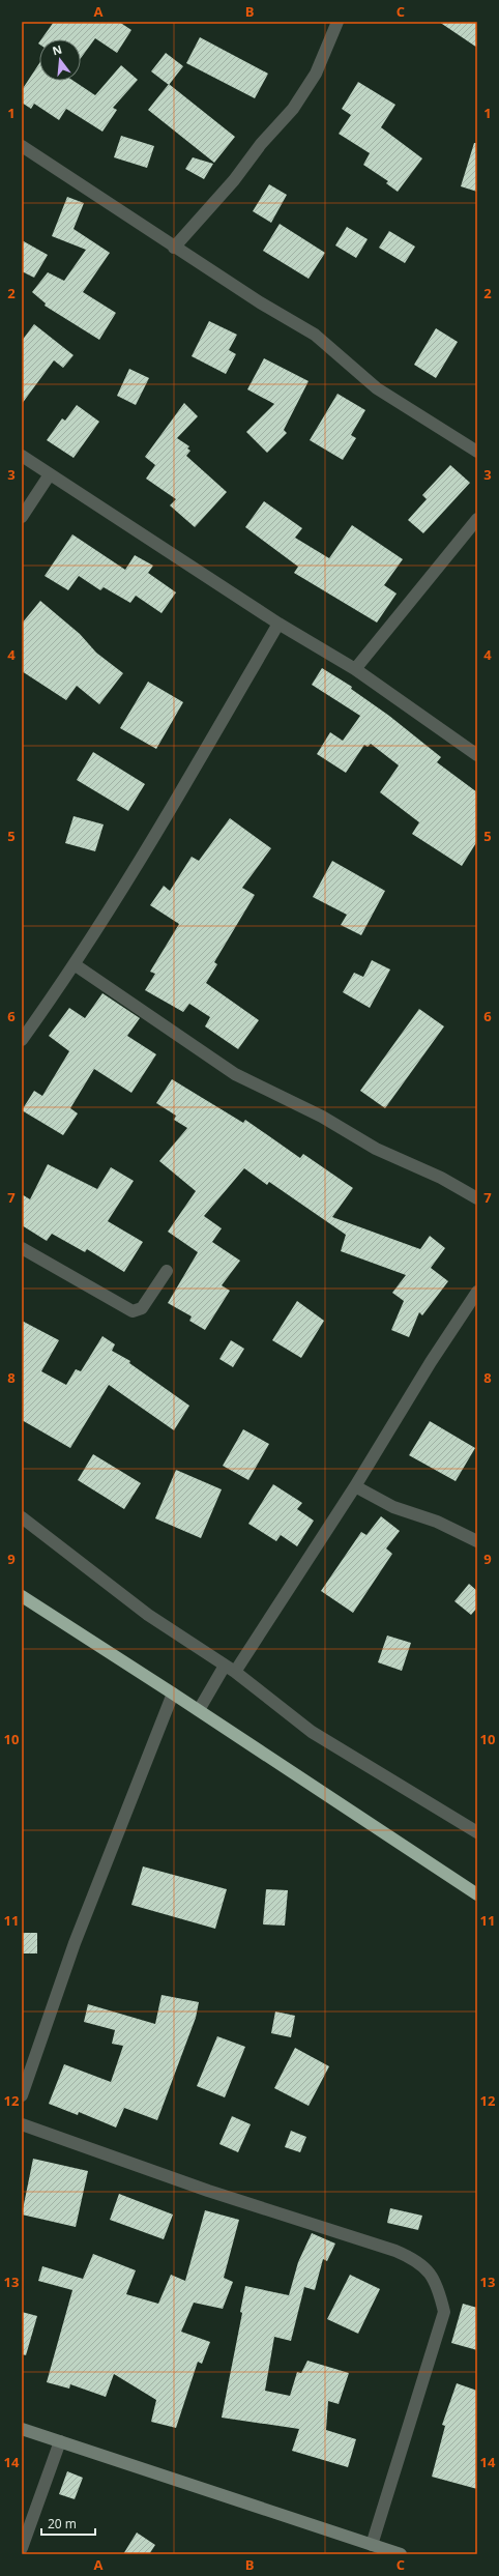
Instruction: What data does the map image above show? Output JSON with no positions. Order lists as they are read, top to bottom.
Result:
{
  "scale_bar": "20 m",
  "north": "top",
  "grid": {
    "columns": ["A", "B", "C"],
    "rows": [
      "1",
      "2",
      "3",
      "4",
      "5",
      "6",
      "7",
      "8",
      "9",
      "10",
      "11",
      "12",
      "13",
      "14"
    ]
  }
}
